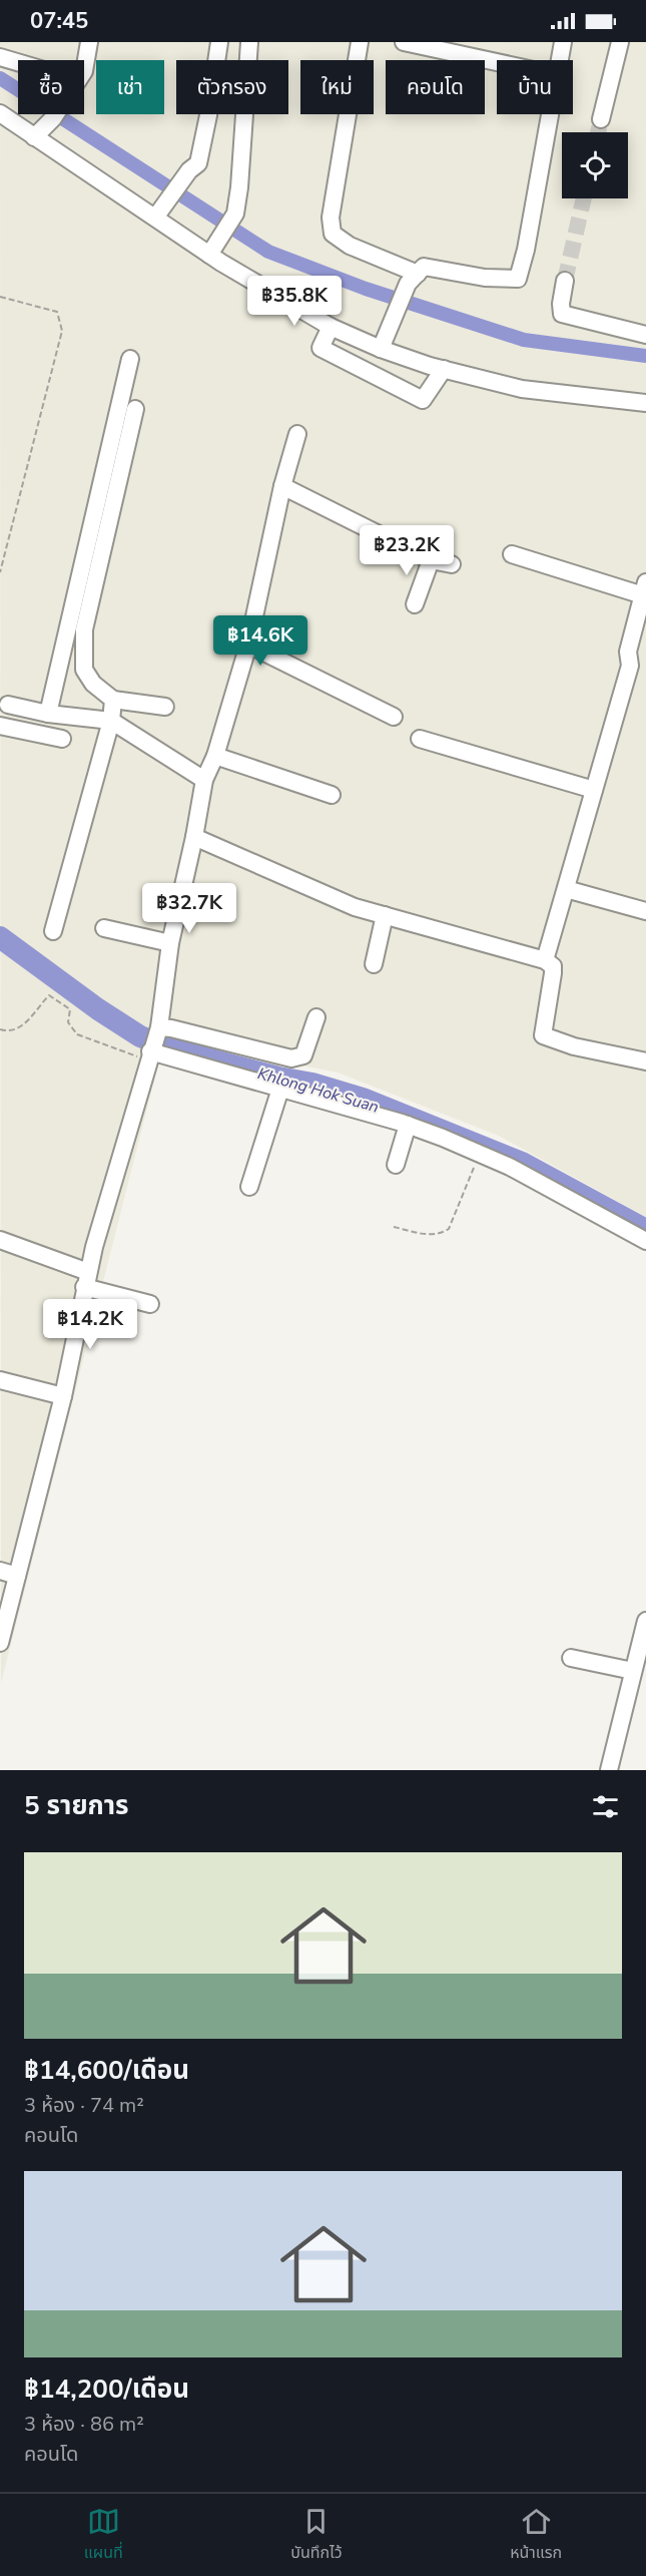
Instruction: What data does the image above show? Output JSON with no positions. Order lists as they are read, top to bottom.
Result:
{
  "water": ["Khlong Hok Suan"],
  "page": {
    "status": "07:45",
    "chip": [
      "ซื้อ",
      "เช่า",
      "ตัวกรอง",
      "ใหม่",
      "คอนโด",
      "บ้าน"
    ],
    "price": [
      "฿35.8K",
      "฿23.2K",
      "฿14.6K",
      "฿32.7K",
      "฿14.2K"
    ],
    "heading": "5 รายการ",
    "list": [
      {
        "name": "฿14,600/เดือน",
        "note": "3 ห้อง · 74 m² · คอนโด"
      },
      {
        "name": "฿14,200/เดือน",
        "note": "3 ห้อง · 86 m² · คอนโด"
      }
    ],
    "tabs": ["แผนที่", "บันทึกไว้", "หน้าแรก"]
  }
}
